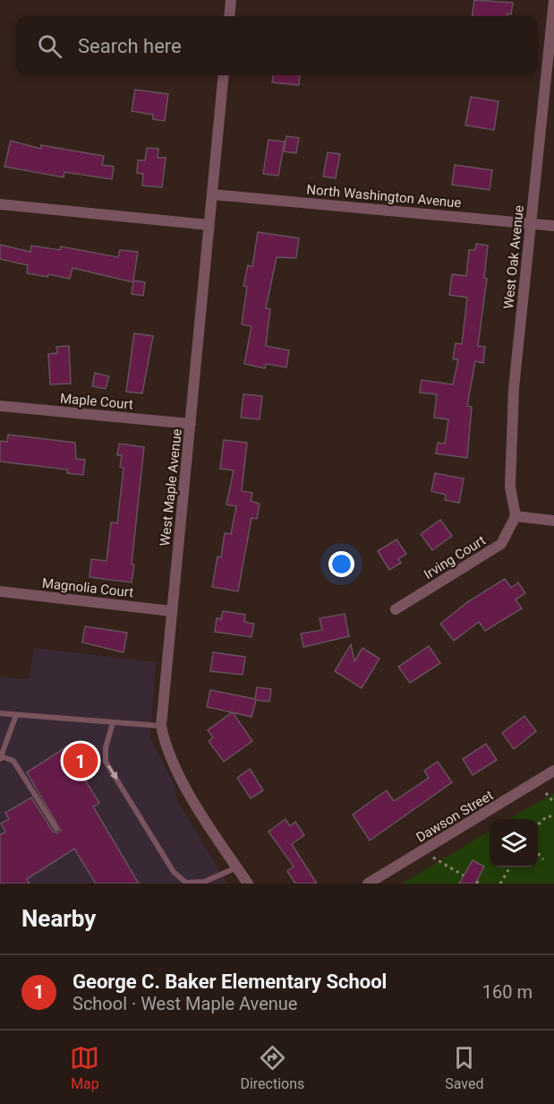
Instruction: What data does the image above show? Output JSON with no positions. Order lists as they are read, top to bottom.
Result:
{
  "streets": {
    "street": [
      "North Washington Avenue",
      "West Oak Avenue",
      "Maple Court",
      "West Maple Avenue",
      "Irving Court",
      "Magnolia Court",
      "Dawson Street"
    ]
  },
  "crossings": [
    ["North Washington Avenue", "West Oak Avenue"],
    ["North Washington Avenue", "West Maple Avenue"],
    ["West Oak Avenue", "Irving Court"],
    ["Maple Court", "West Maple Avenue"],
    ["West Maple Avenue", "Magnolia Court"]
  ],
  "page": {
    "search": "Search here",
    "pins": "1",
    "heading": "Nearby",
    "list": [
      {
        "mark": "1",
        "name": "George C. Baker Elementary School",
        "note": "School · West Maple Avenue",
        "value": "160 m"
      }
    ],
    "nav": ["Map", "Directions", "Saved"]
  }
}
